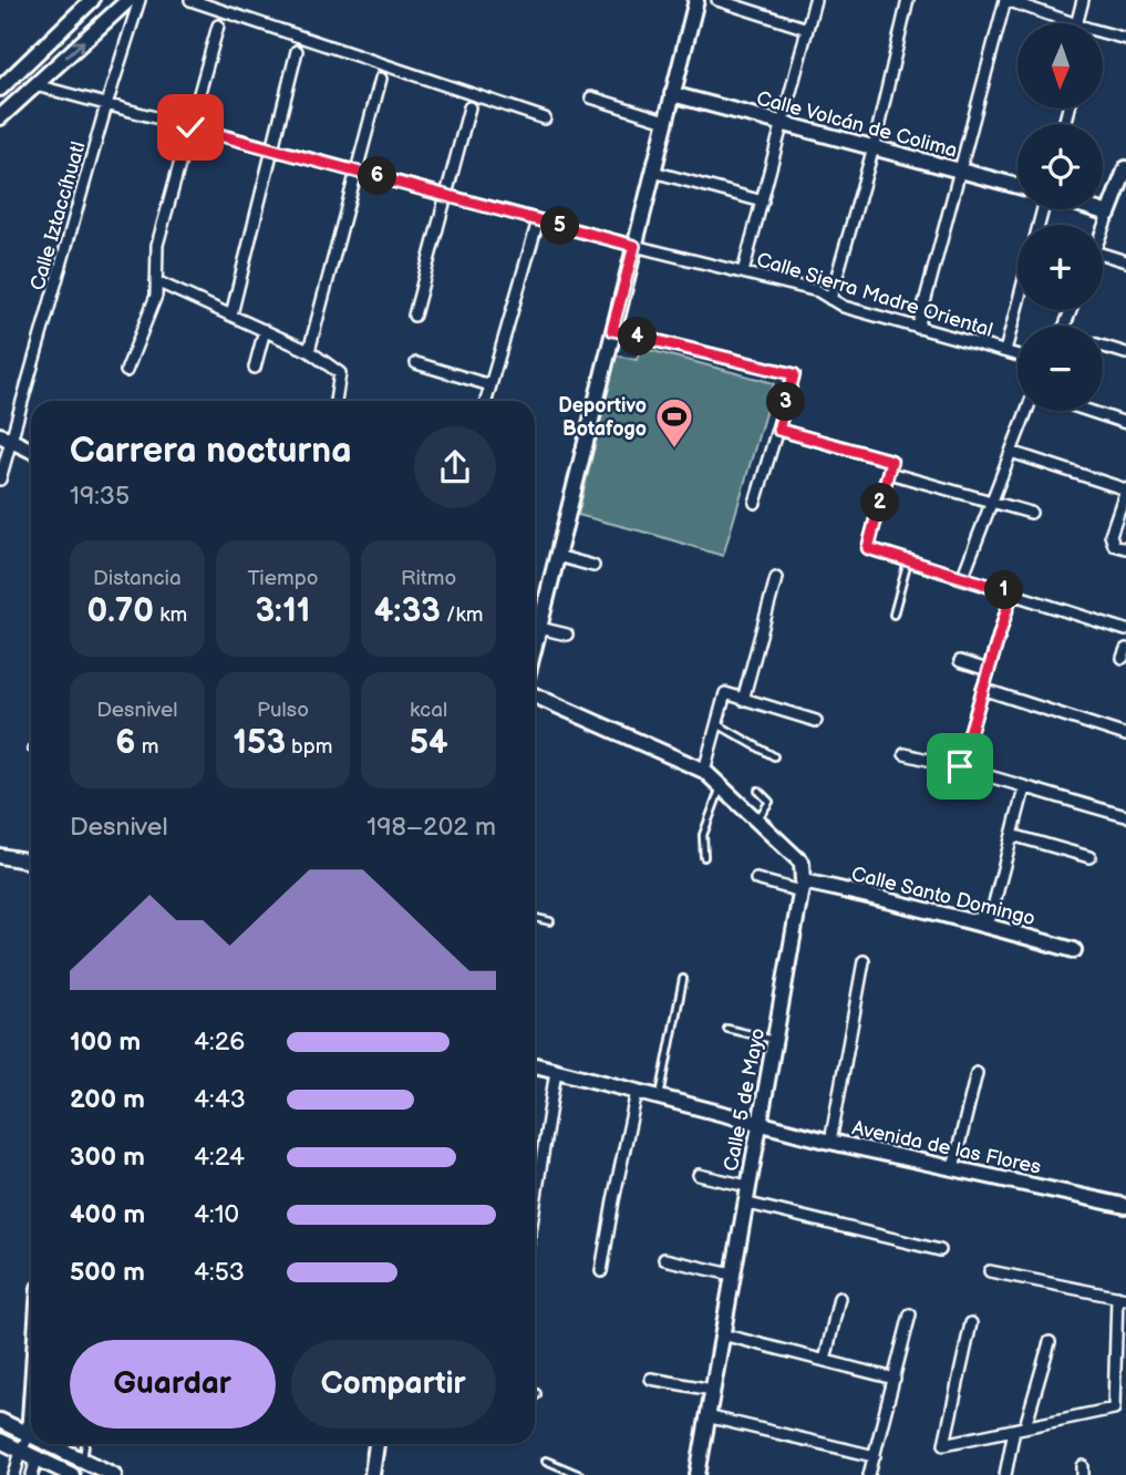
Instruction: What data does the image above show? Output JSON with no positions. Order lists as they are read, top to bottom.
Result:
{
  "streets": {
    "street": [
      "Calle Volcán de Colima",
      "Calle Iztaccíhuatl",
      "Calle Sierra Madre Oriental",
      "Calle Santo Domingo",
      "Calle 5 de Mayo",
      "Avenida de las Flores"
    ]
  },
  "crossings": [
    ["Calle Iztaccíhuatl", "Calle Sierra Madre Oriental"],
    ["Calle Santo Domingo", "Calle 5 de Mayo"],
    ["Calle 5 de Mayo", "Avenida de las Flores"]
  ],
  "places": {
    "sports": ["Deportivo Botafogo"]
  },
  "north": "bottom",
  "page": {
    "map_buttons": ["+", "−"],
    "pins": [
      "6",
      "5",
      "4",
      "3",
      "2",
      "1"
    ],
    "heading": ["Carrera nocturna", "19:35"],
    "stats": [
      ["Distancia", "0.70 km"],
      ["Tiempo", "3:11"],
      ["Ritmo", "4:33 /km"],
      ["Desnivel", "6 m"],
      ["Pulso", "153 bpm"],
      ["kcal", "54"]
    ],
    "chart": ["Desnivel", "198–202 m"],
    "list": [
      {
        "name": "100 m",
        "note": "4:26"
      },
      {
        "name": "200 m",
        "note": "4:43"
      },
      {
        "name": "300 m",
        "note": "4:24"
      },
      {
        "name": "400 m",
        "note": "4:10"
      },
      {
        "name": "500 m",
        "note": "4:53"
      }
    ],
    "buttons": ["Guardar", "Compartir"]
  }
}
